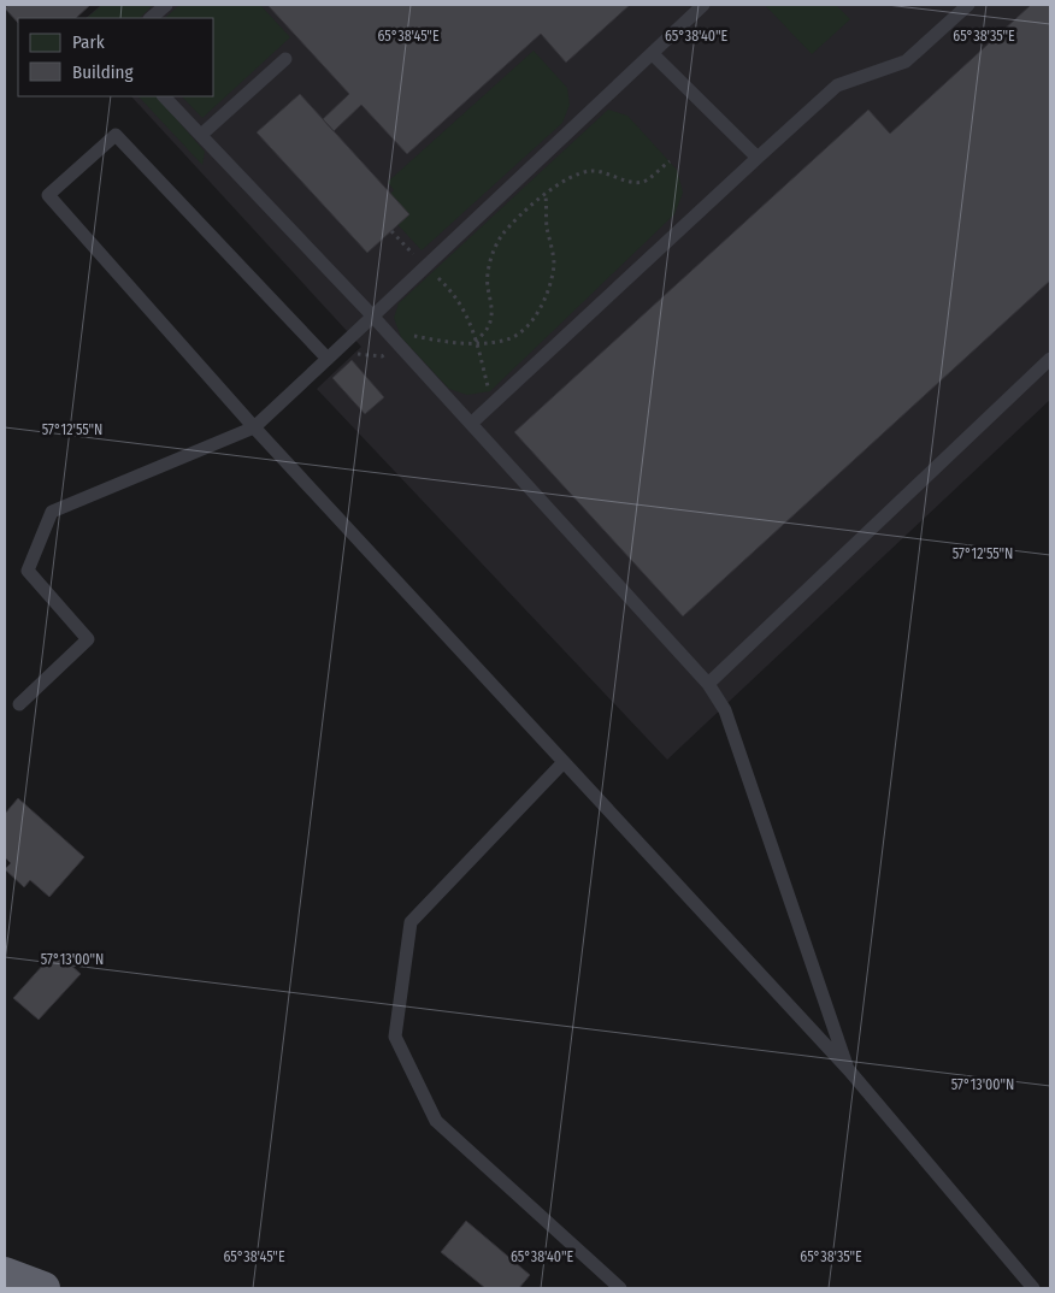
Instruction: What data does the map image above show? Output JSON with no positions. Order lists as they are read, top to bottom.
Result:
{
  "legend": ["Park", "Building"],
  "coordinates": [
    "65°38'45\"E",
    "65°38'40\"E",
    "65°38'35\"E",
    "57°12'55\"N",
    "57°13'00\"N"
  ]
}
